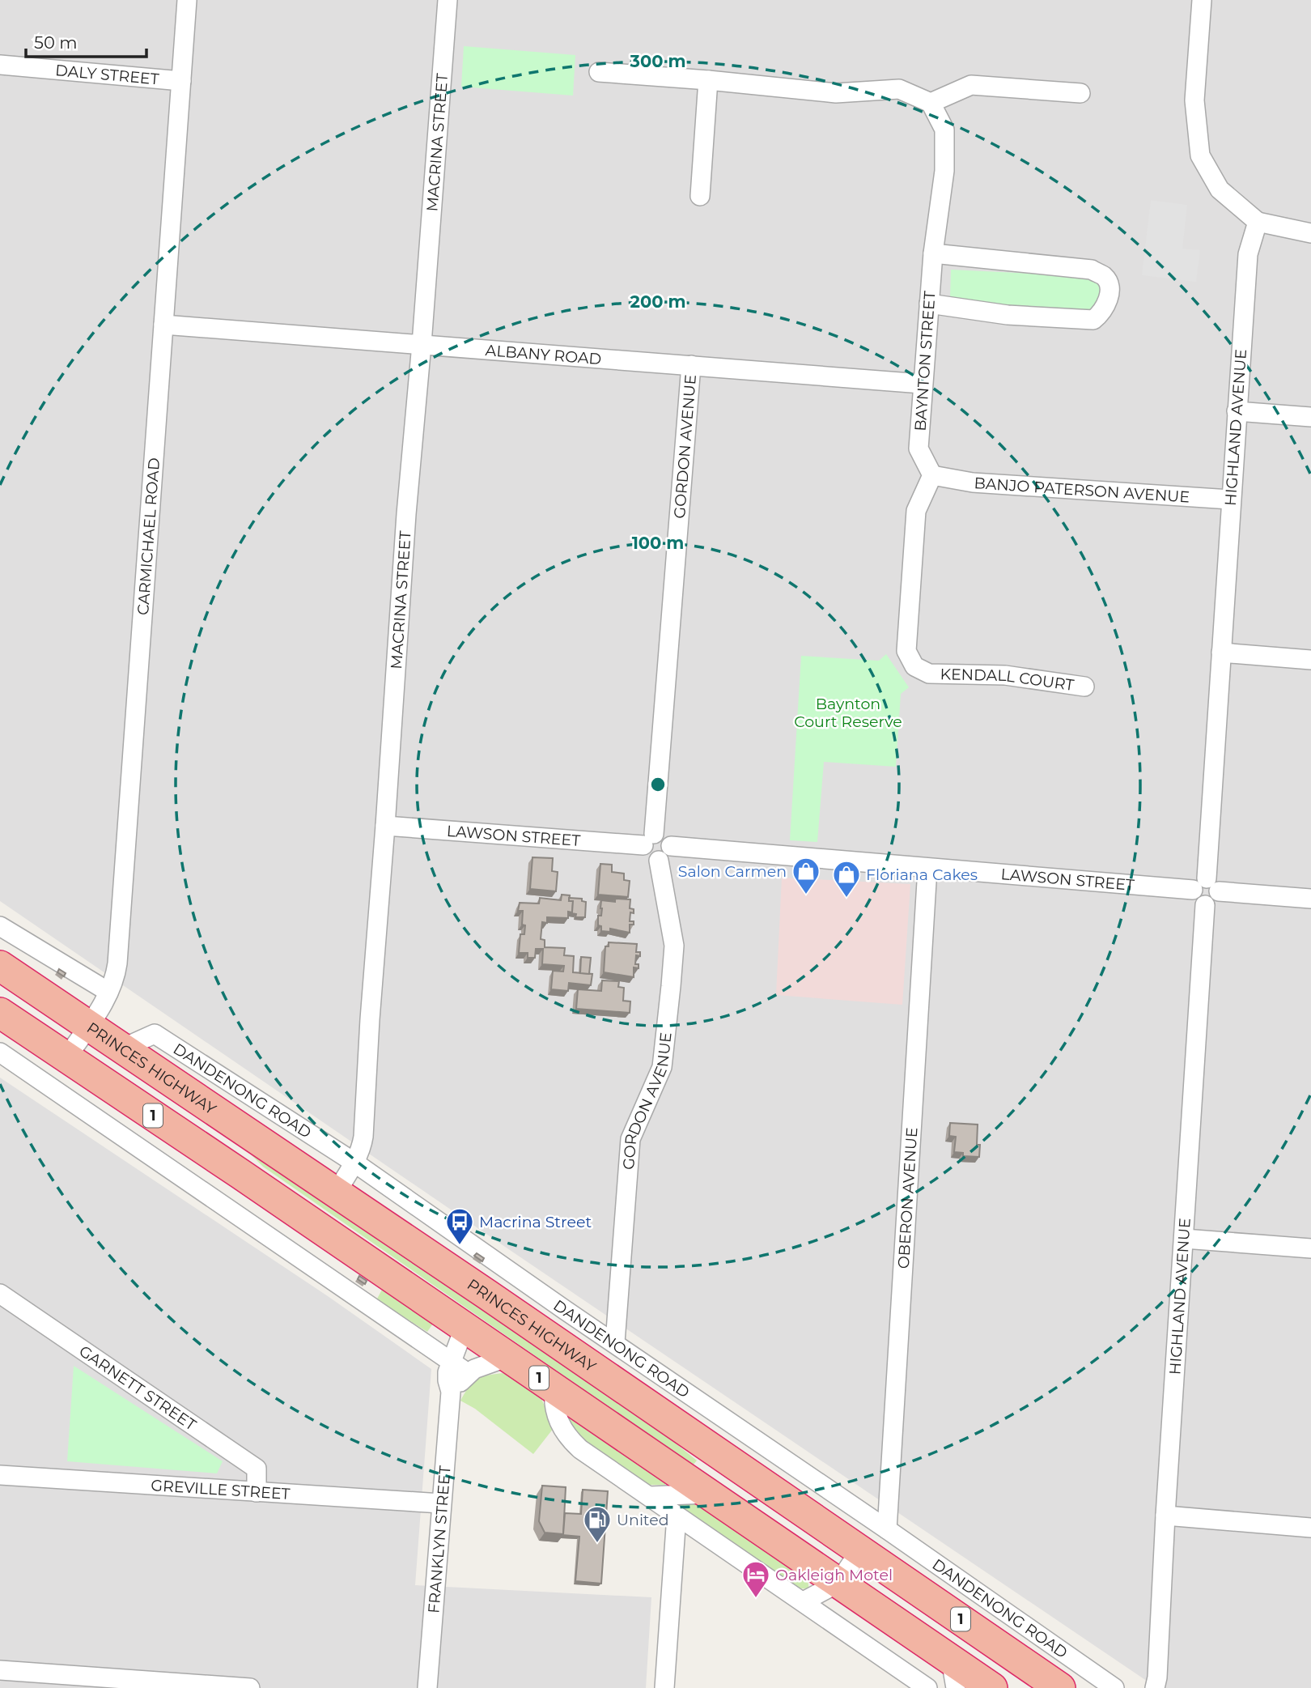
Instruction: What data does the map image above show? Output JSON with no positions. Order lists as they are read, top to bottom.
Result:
{
  "streets": {
    "highway": ["PRINCES HIGHWAY", "1"],
    "street": [
      "DALY STREET",
      "MACRINA STREET",
      "ALBANY ROAD",
      "BAYNTON STREET",
      "HIGHLAND AVENUE",
      "GORDON AVENUE",
      "BANJO PATERSON AVENUE",
      "CARMICHAEL ROAD",
      "KENDALL COURT",
      "LAWSON STREET",
      "DANDENONG ROAD",
      "OBERON AVENUE",
      "GARNETT STREET",
      "GREVILLE STREET",
      "FRANKLYN STREET"
    ]
  },
  "crossings": [
    ["DALY STREET", "CARMICHAEL ROAD"],
    ["MACRINA STREET", "ALBANY ROAD"],
    ["MACRINA STREET", "LAWSON STREET"],
    ["MACRINA STREET", "PRINCES HIGHWAY"],
    ["MACRINA STREET", "DANDENONG ROAD"],
    ["ALBANY ROAD", "BAYNTON STREET"],
    ["ALBANY ROAD", "GORDON AVENUE"],
    ["ALBANY ROAD", "CARMICHAEL ROAD"],
    ["BAYNTON STREET", "BANJO PATERSON AVENUE"],
    ["BAYNTON STREET", "KENDALL COURT"],
    ["HIGHLAND AVENUE", "BANJO PATERSON AVENUE"],
    ["HIGHLAND AVENUE", "LAWSON STREET"],
    ["GORDON AVENUE", "LAWSON STREET"],
    ["GORDON AVENUE", "DANDENONG ROAD"],
    ["BANJO PATERSON AVENUE", "KENDALL COURT"],
    ["CARMICHAEL ROAD", "PRINCES HIGHWAY"],
    ["CARMICHAEL ROAD", "1"],
    ["LAWSON STREET", "OBERON AVENUE"],
    ["PRINCES HIGHWAY", "DANDENONG ROAD"],
    ["DANDENONG ROAD", "OBERON AVENUE"],
    ["1", "FRANKLYN STREET"],
    ["GARNETT STREET", "GREVILLE STREET"],
    ["GREVILLE STREET", "FRANKLYN STREET"]
  ],
  "parks": ["Baynton Court Reserve"],
  "places": {
    "shop": ["Salon Carmen", "Floriana Cakes"],
    "bus stop": ["Macrina Street"],
    "fuel station": ["United"],
    "hotel": ["Oakleigh Motel"]
  },
  "scale_bar": "50 m",
  "rings": ["300 m", "200 m", "100 m"]
}
